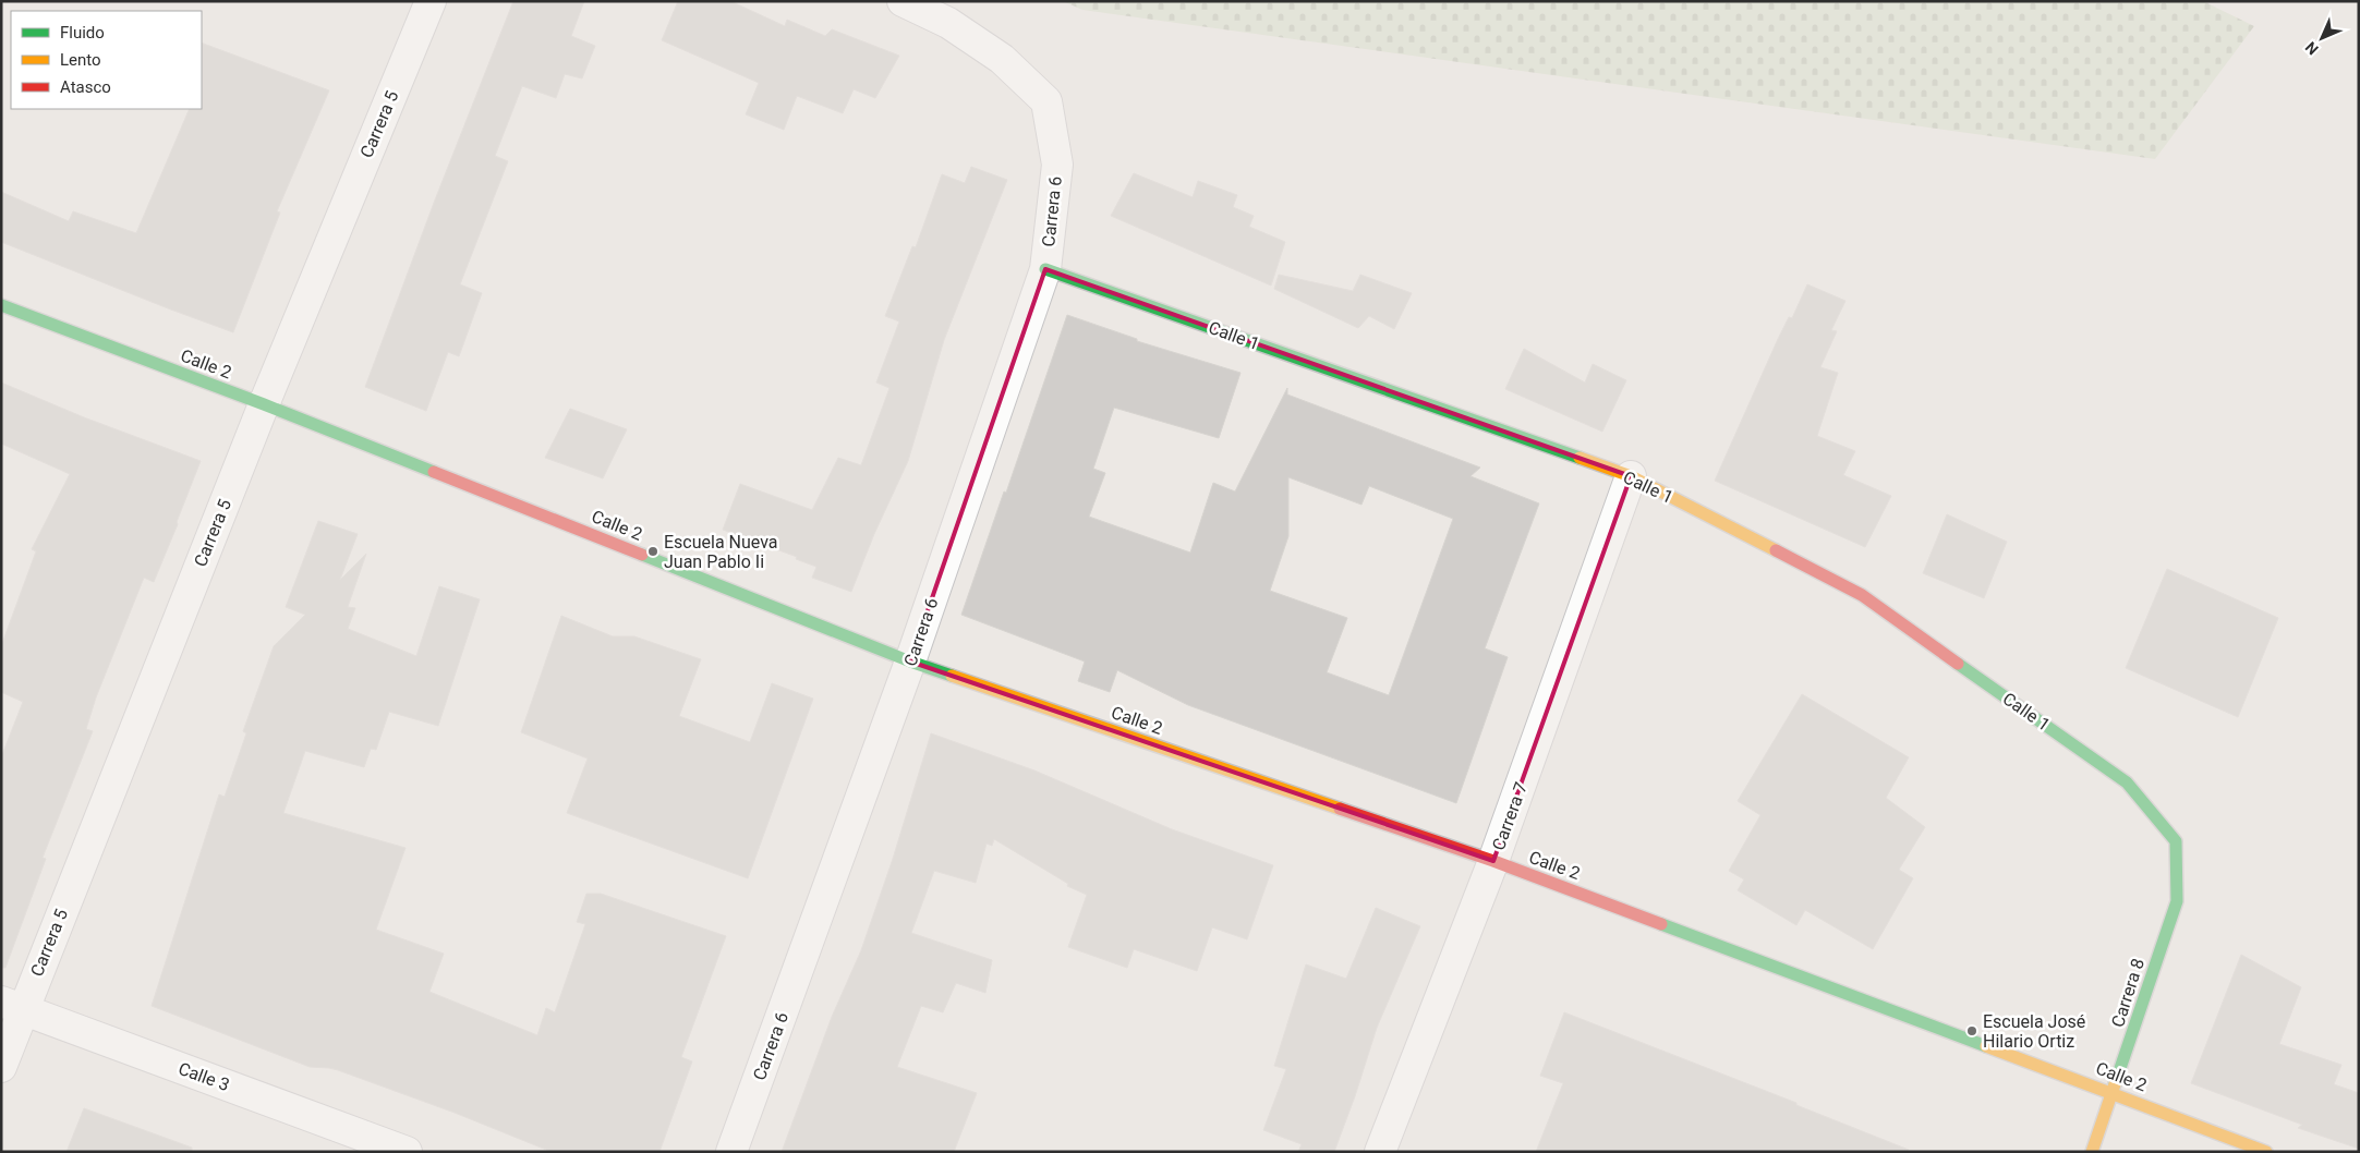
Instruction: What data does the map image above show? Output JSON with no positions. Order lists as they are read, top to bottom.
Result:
{
  "streets": {
    "street": [
      "Carrera 5",
      "Carrera 6",
      "Calle 1",
      "Calle 2",
      "Carrera 7",
      "Carrera 8",
      "Calle 3"
    ]
  },
  "crossings": [
    ["Carrera 5", "Calle 2"],
    ["Carrera 5", "Calle 3"],
    ["Carrera 6", "Calle 1"],
    ["Carrera 6", "Calle 2"],
    ["Calle 1", "Carrera 7"],
    ["Calle 1", "Carrera 8"],
    ["Calle 2", "Carrera 7"],
    ["Calle 2", "Carrera 8"]
  ],
  "places": ["Escuela Nueva Juan Pablo Ii", "Escuela José Hilario Ortiz"],
  "legend": ["Fluido", "Lento", "Atasco"],
  "north": "bottom left"
}
